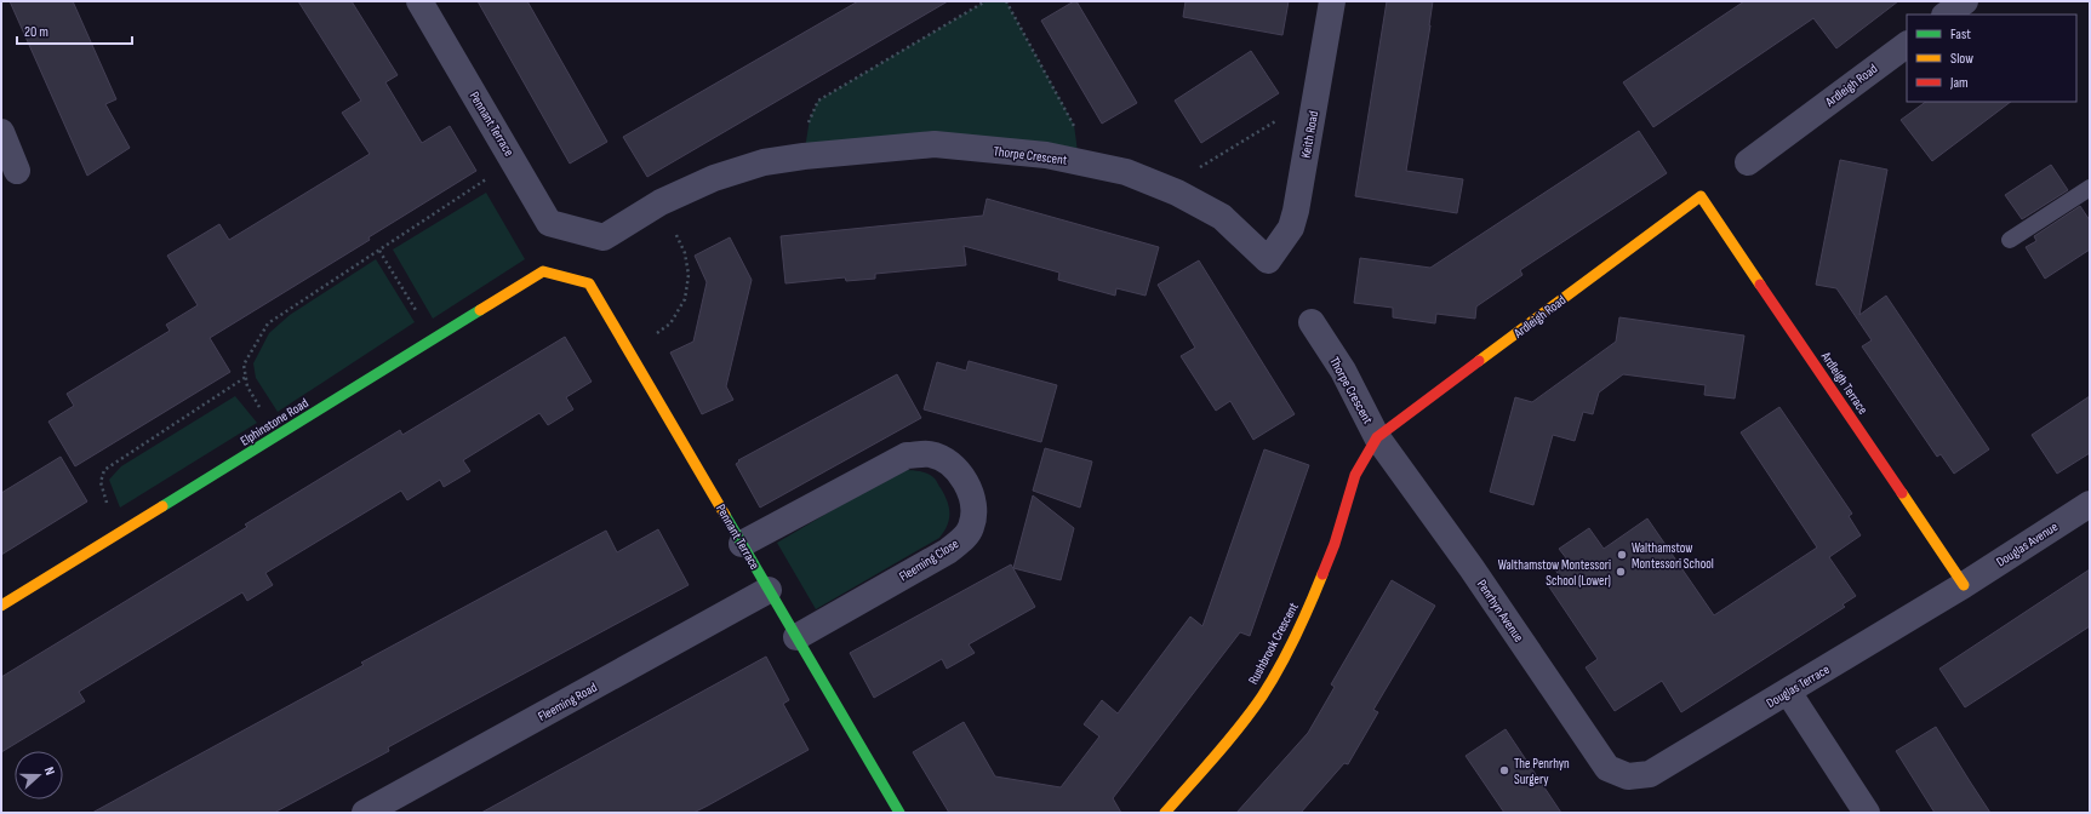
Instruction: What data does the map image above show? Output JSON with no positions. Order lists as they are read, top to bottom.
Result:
{
  "streets": {
    "street": [
      "Ardleigh Road",
      "Pennant Terrace",
      "Keith Road",
      "Thorpe Crescent",
      "Ardleigh Terrace",
      "Elphinstone Road",
      "Douglas Avenue",
      "Fleeming Close",
      "Penrhyn Avenue",
      "Rushbrook Crescent",
      "Douglas Terrace",
      "Fleeming Road"
    ]
  },
  "crossings": [
    ["Ardleigh Road", "Thorpe Crescent"],
    ["Ardleigh Road", "Ardleigh Terrace"],
    ["Ardleigh Road", "Penrhyn Avenue"],
    ["Ardleigh Road", "Rushbrook Crescent"],
    ["Pennant Terrace", "Thorpe Crescent"],
    ["Pennant Terrace", "Elphinstone Road"],
    ["Pennant Terrace", "Fleeming Close"],
    ["Pennant Terrace", "Fleeming Road"],
    ["Keith Road", "Thorpe Crescent"],
    ["Thorpe Crescent", "Penrhyn Avenue"],
    ["Thorpe Crescent", "Rushbrook Crescent"],
    ["Ardleigh Terrace", "Douglas Avenue"],
    ["Ardleigh Terrace", "Douglas Terrace"],
    ["Douglas Avenue", "Douglas Terrace"],
    ["Penrhyn Avenue", "Rushbrook Crescent"],
    ["Penrhyn Avenue", "Douglas Terrace"]
  ],
  "places": ["Walthamstow Montessori School", "Walthamstow Montessori School (Lower)", "The Penrhyn Surgery"],
  "legend": ["Fast", "Slow", "Jam"],
  "scale_bar": "20 m",
  "north": "right"
}
